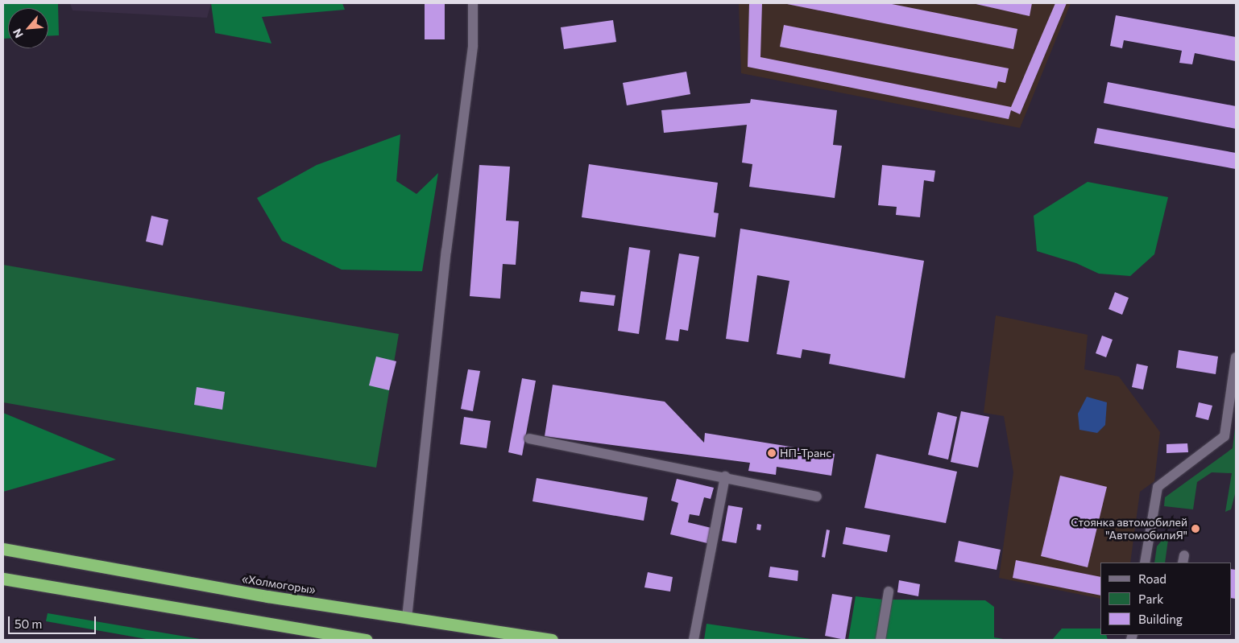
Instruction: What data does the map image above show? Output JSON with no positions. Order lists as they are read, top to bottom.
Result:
{
  "streets": {
    "highway": ["«Холмогоры»"]
  },
  "places": ["НП-Транс", "Стоянка автомобилей \"АвтомобилиЯ\""],
  "legend": ["Road", "Park", "Building"],
  "scale_bar": "50 m",
  "north": "bottom left"
}
